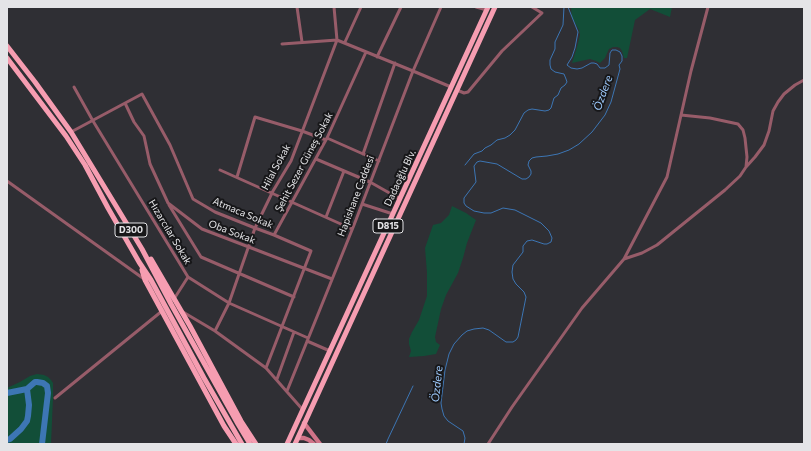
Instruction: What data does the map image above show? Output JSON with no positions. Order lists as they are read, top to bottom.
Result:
{
  "streets": {
    "highway": ["Dadaoğlu Blv.", "D815", "D300"],
    "street": [
      "Şehit Sezer Güneş Sokak",
      "Hilal Sokak",
      "Hapishane Caddesi",
      "Atmaca Sokak",
      "Hızarcılar Sokak",
      "Oba Sokak"
    ]
  },
  "crossings": [
    ["Şehit Sezer Güneş Sokak", "Atmaca Sokak"],
    ["Hilal Sokak", "Atmaca Sokak"],
    ["Hilal Sokak", "Hızarcılar Sokak"],
    ["Hilal Sokak", "Oba Sokak"],
    ["Dadaoğlu Blv.", "Hızarcılar Sokak"],
    ["Hapishane Caddesi", "Hızarcılar Sokak"],
    ["Hapishane Caddesi", "Oba Sokak"],
    ["Atmaca Sokak", "Oba Sokak"]
  ],
  "water": ["Özdere"]
}
